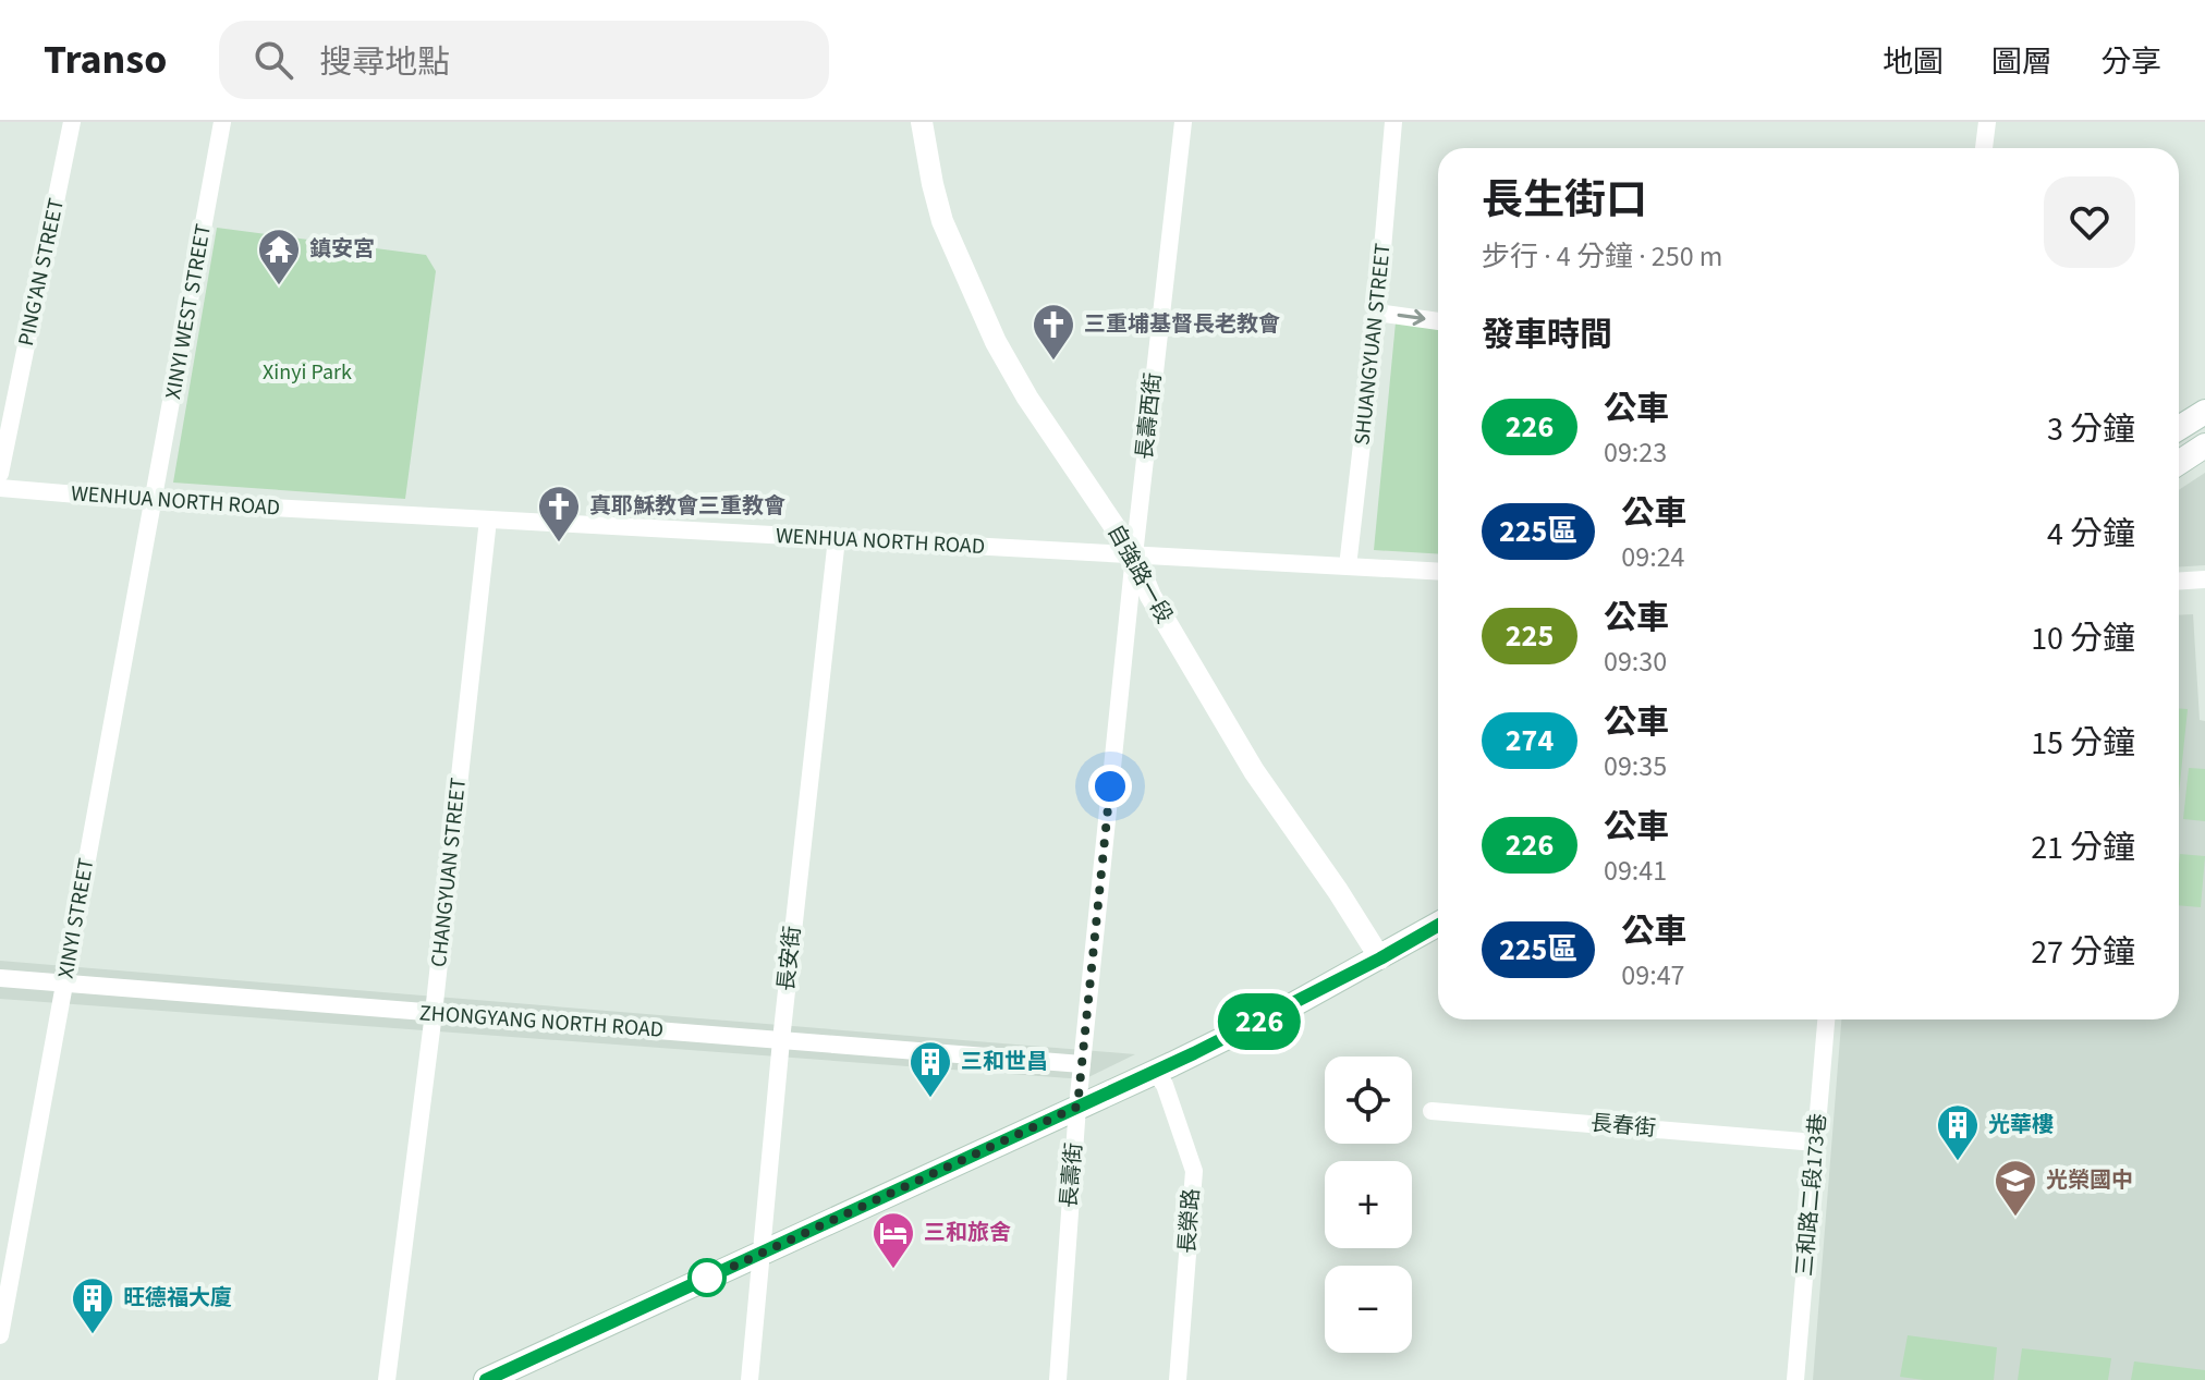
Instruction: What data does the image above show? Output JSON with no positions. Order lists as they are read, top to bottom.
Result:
{
  "streets": {
    "street": [
      "PING'AN STREET",
      "XINYI WEST STREET",
      "SHUANGYUAN STREET",
      "長壽西街",
      "WENHUA NORTH ROAD",
      "自強路一段",
      "CHANGYUAN STREET",
      "XINYI STREET",
      "長安街",
      "ZHONGYANG NORTH ROAD",
      "長春街",
      "長壽街",
      "三和路二段173巷",
      "長榮路"
    ]
  },
  "crossings": [
    ["XINYI WEST STREET", "WENHUA NORTH ROAD"],
    ["XINYI WEST STREET", "XINYI STREET"],
    ["SHUANGYUAN STREET", "WENHUA NORTH ROAD"],
    ["長壽西街", "WENHUA NORTH ROAD"],
    ["長壽西街", "自強路一段"],
    ["長壽西街", "長壽街"],
    ["WENHUA NORTH ROAD", "自強路一段"],
    ["WENHUA NORTH ROAD", "CHANGYUAN STREET"],
    ["WENHUA NORTH ROAD", "XINYI STREET"],
    ["WENHUA NORTH ROAD", "長安街"],
    ["WENHUA NORTH ROAD", "長壽街"],
    ["自強路一段", "長壽街"],
    ["CHANGYUAN STREET", "ZHONGYANG NORTH ROAD"],
    ["XINYI STREET", "ZHONGYANG NORTH ROAD"],
    ["長安街", "ZHONGYANG NORTH ROAD"],
    ["ZHONGYANG NORTH ROAD", "長壽街"],
    ["長春街", "三和路二段173巷"]
  ],
  "parks": ["Xinyi Park"],
  "places": {
    "temple": ["鎮安宮"],
    "church": ["三重埔基督長老教會", "真耶穌教會三重教會"],
    "building": ["三和世昌", "光華樓", "旺德福大廈"],
    "school or university": ["光榮國中"],
    "hotel": ["三和旅舍"]
  },
  "lines": ["bus line 226"],
  "page": {
    "header": "Transo",
    "search": "搜尋地點",
    "nav": ["地圖", "圖層", "分享"],
    "on_map": "226",
    "heading": [
      ["長生街口", "步行 · 4 分鐘 · 250 m"],
      "發車時間"
    ],
    "list": [
      {
        "mark": "226",
        "name": "公車",
        "note": "09:23",
        "value": "3 分鐘"
      },
      {
        "mark": "225區",
        "name": "公車",
        "note": "09:24",
        "value": "4 分鐘"
      },
      {
        "mark": "225",
        "name": "公車",
        "note": "09:30",
        "value": "10 分鐘"
      },
      {
        "mark": "274",
        "name": "公車",
        "note": "09:35",
        "value": "15 分鐘"
      },
      {
        "mark": "226",
        "name": "公車",
        "note": "09:41",
        "value": "21 分鐘"
      },
      {
        "mark": "225區",
        "name": "公車",
        "note": "09:47",
        "value": "27 分鐘"
      }
    ],
    "map_buttons": ["+", "−"]
  }
}
